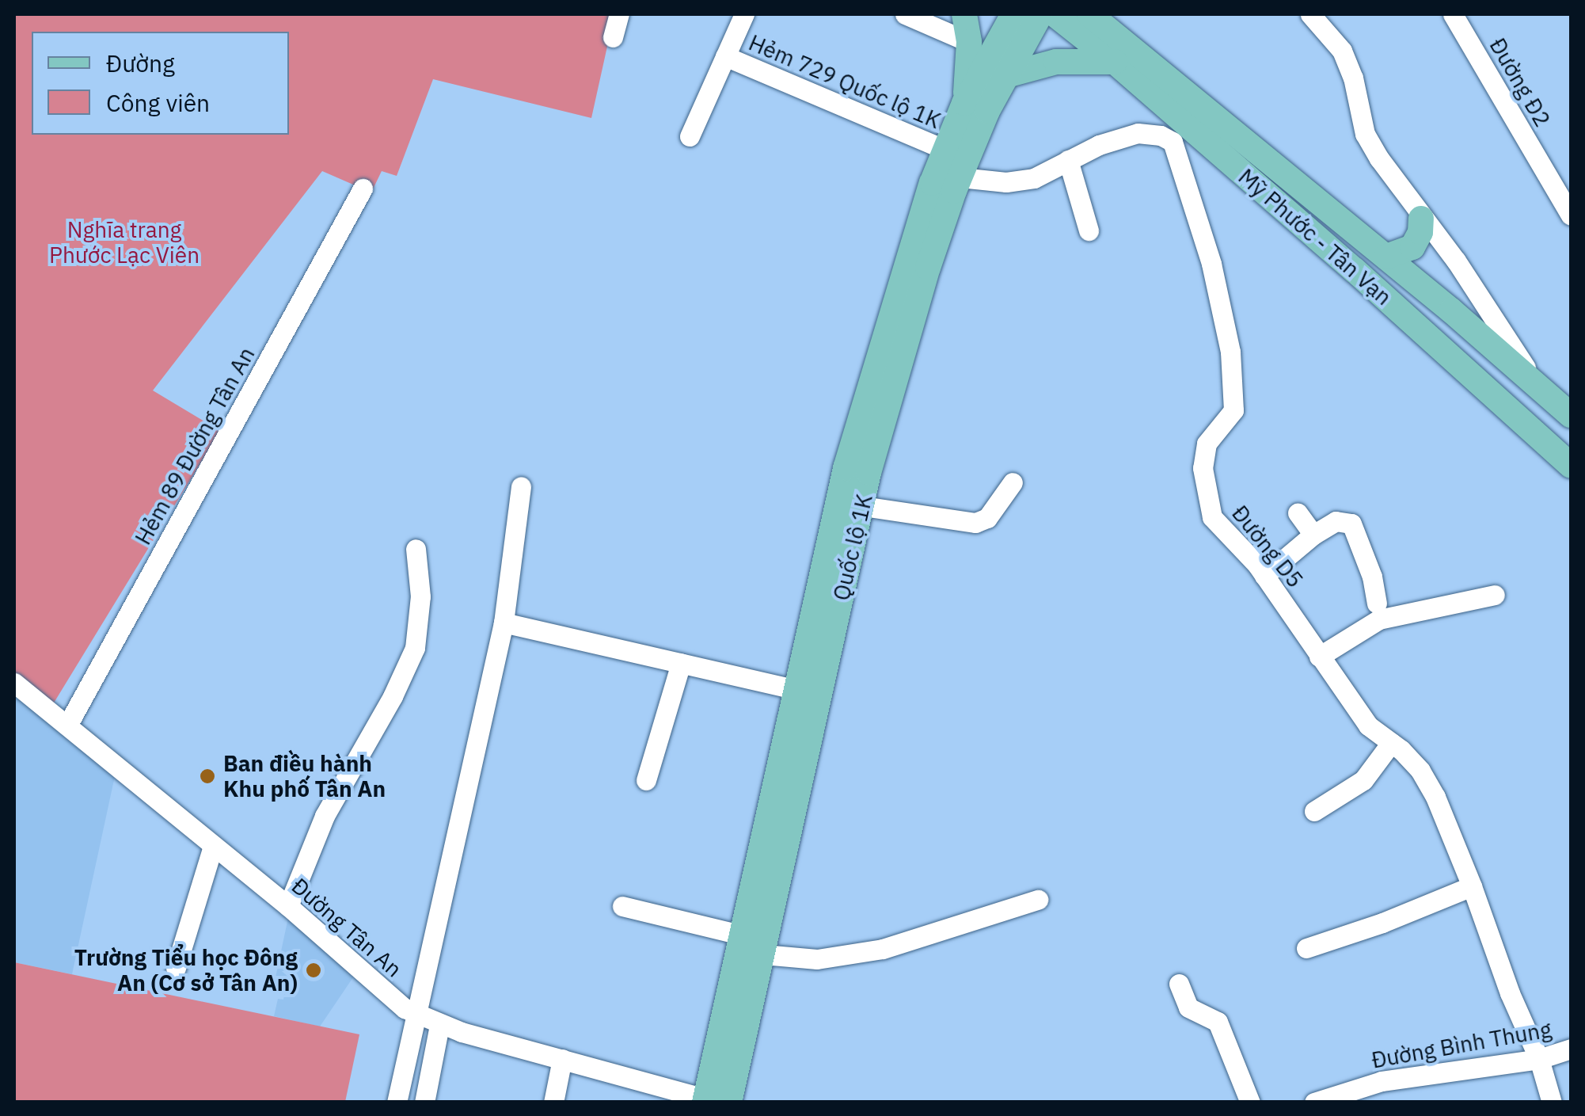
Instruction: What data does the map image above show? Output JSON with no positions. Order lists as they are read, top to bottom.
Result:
{
  "streets": {
    "main road": ["Mỹ Phước - Tân Vạn", "Quốc lộ 1K"],
    "street": [
      "Hẻm 729 Quốc lộ 1K",
      "Đường Đ2",
      "Hẻm 89 Đường Tân An",
      "Đường D5",
      "Đường Tân An",
      "Đường Bình Thung"
    ]
  },
  "crossings": [
    ["Hẻm 729 Quốc lộ 1K", "Quốc lộ 1K"],
    ["Hẻm 89 Đường Tân An", "Đường Tân An"],
    ["Đường D5", "Đường Bình Thung"],
    ["Quốc lộ 1K", "Đường Tân An"]
  ],
  "parks": ["Nghĩa trang Phước Lạc Viên"],
  "places": ["Ban điều hành Khu phố Tân An", "Trường Tiểu học Đông An (Cơ sở Tân An)"],
  "legend": ["Đường", "Công viên"]
}
